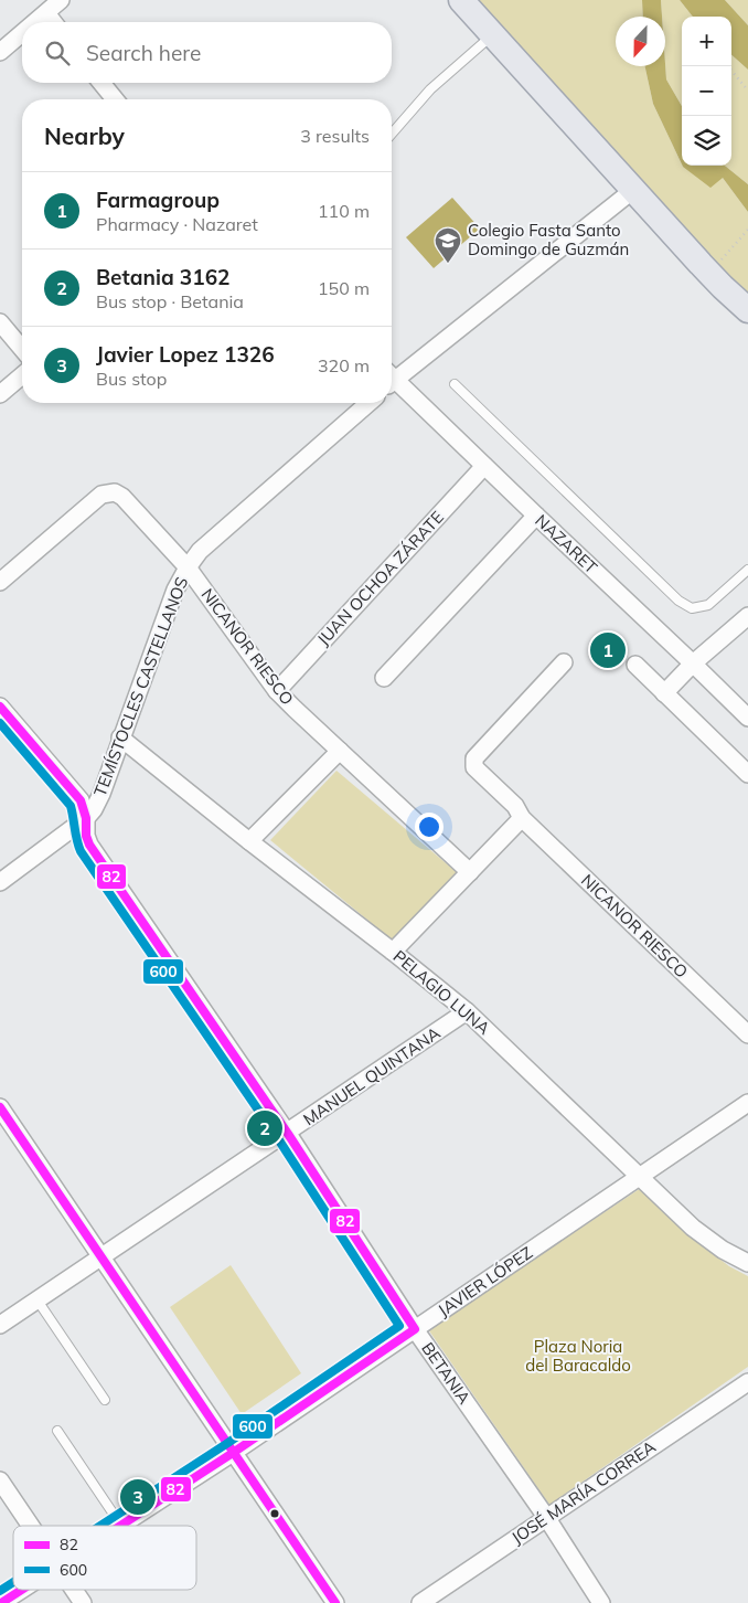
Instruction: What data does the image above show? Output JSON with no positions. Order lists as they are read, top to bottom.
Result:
{
  "streets": {
    "street": [
      "NAZARET",
      "JUAN OCHOA ZÁRATE",
      "NICANOR RIESCO",
      "TEMÍSTOCLES CASTELLANOS",
      "PELAGIO LUNA",
      "MANUEL QUINTANA",
      "JAVIER LÓPEZ",
      "BETANIA",
      "JOSÉ MARÍA CORREA"
    ]
  },
  "crossings": [
    ["NAZARET", "JUAN OCHOA ZÁRATE"],
    ["JUAN OCHOA ZÁRATE", "NICANOR RIESCO"],
    ["NICANOR RIESCO", "TEMÍSTOCLES CASTELLANOS"],
    ["TEMÍSTOCLES CASTELLANOS", "PELAGIO LUNA"],
    ["TEMÍSTOCLES CASTELLANOS", "BETANIA"],
    ["PELAGIO LUNA", "MANUEL QUINTANA"],
    ["PELAGIO LUNA", "JAVIER LÓPEZ"],
    ["MANUEL QUINTANA", "BETANIA"],
    ["JAVIER LÓPEZ", "BETANIA"],
    ["BETANIA", "JOSÉ MARÍA CORREA"]
  ],
  "parks": ["Plaza Noria del Baracaldo"],
  "places": {
    "school or university": ["Colegio Fasta Santo Domingo de Guzmán"]
  },
  "lines": ["transit line 82", "transit line 600"],
  "legend": ["82", "600"],
  "north": "bottom",
  "page": {
    "map_buttons": ["+", "−"],
    "search": "Search here",
    "heading": ["Nearby", "3 results"],
    "list": [
      {
        "mark": "1",
        "name": "Farmagroup",
        "note": "Pharmacy · Nazaret",
        "value": "110 m"
      },
      {
        "mark": "2",
        "name": "Betania 3162",
        "note": "Bus stop · Betania",
        "value": "150 m"
      },
      {
        "mark": "3",
        "name": "Javier Lopez 1326",
        "note": "Bus stop",
        "value": "320 m"
      }
    ],
    "pins": ["1", "2", "3"]
  }
}
